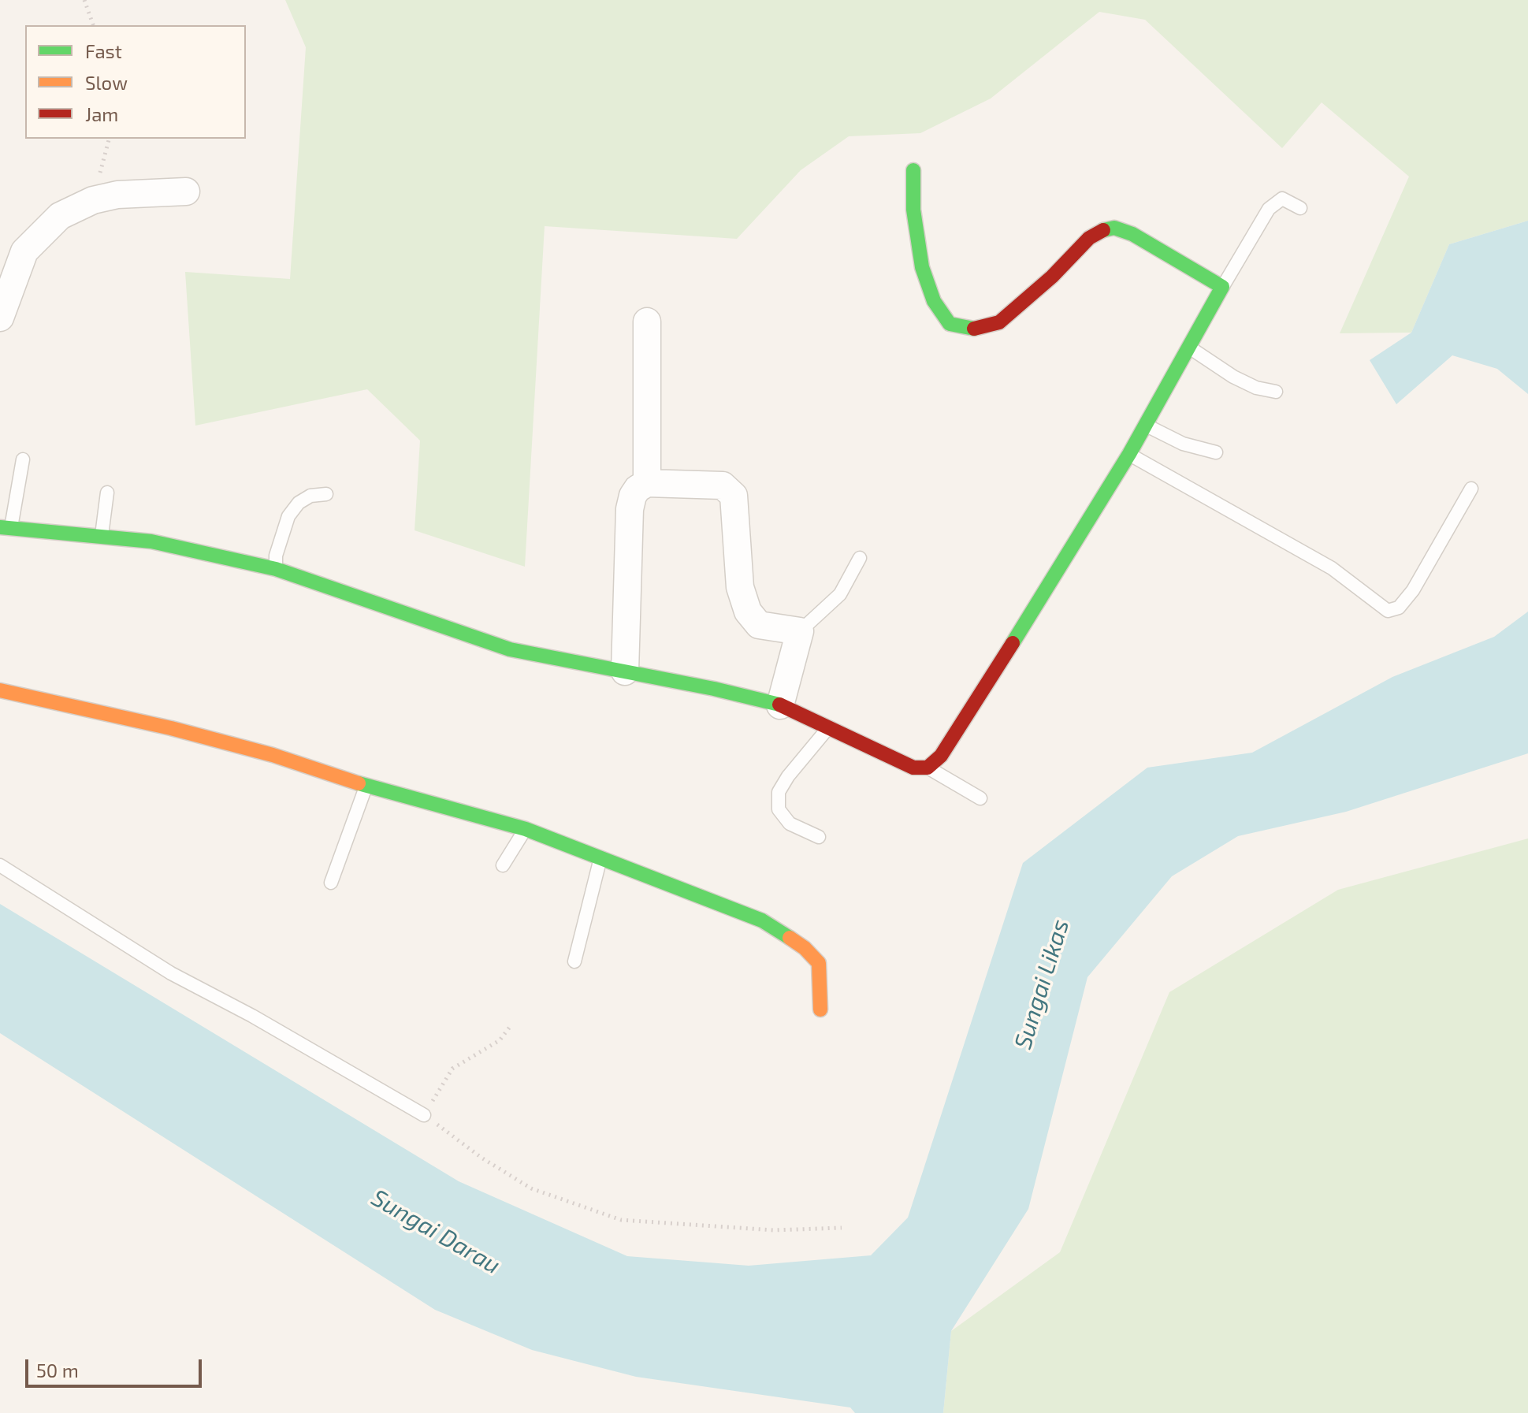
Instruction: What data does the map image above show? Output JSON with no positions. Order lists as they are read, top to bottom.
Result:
{
  "water": ["Sungai Likas", "Sungai Darau"],
  "legend": ["Fast", "Slow", "Jam"],
  "scale_bar": "50 m"
}
